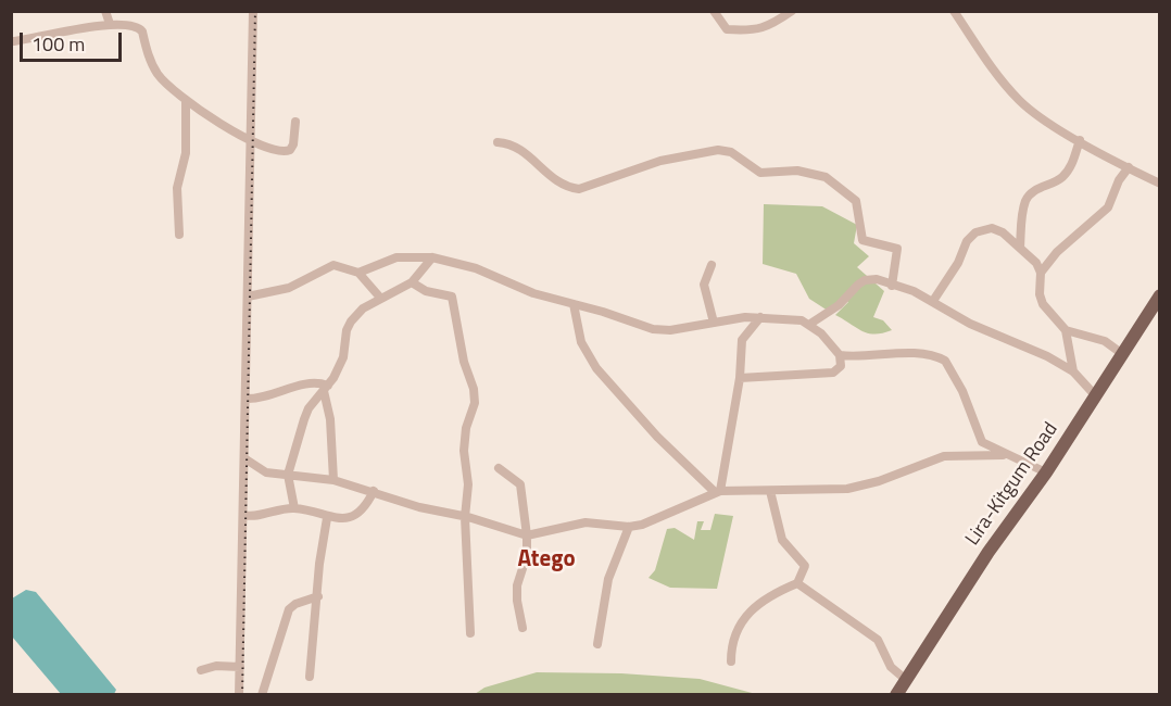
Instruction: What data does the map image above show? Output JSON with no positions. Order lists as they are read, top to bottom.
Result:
{
  "streets": {
    "main road": ["Lira-Kitgum Road"]
  },
  "districts": ["Atego"],
  "scale_bar": "100 m"
}
